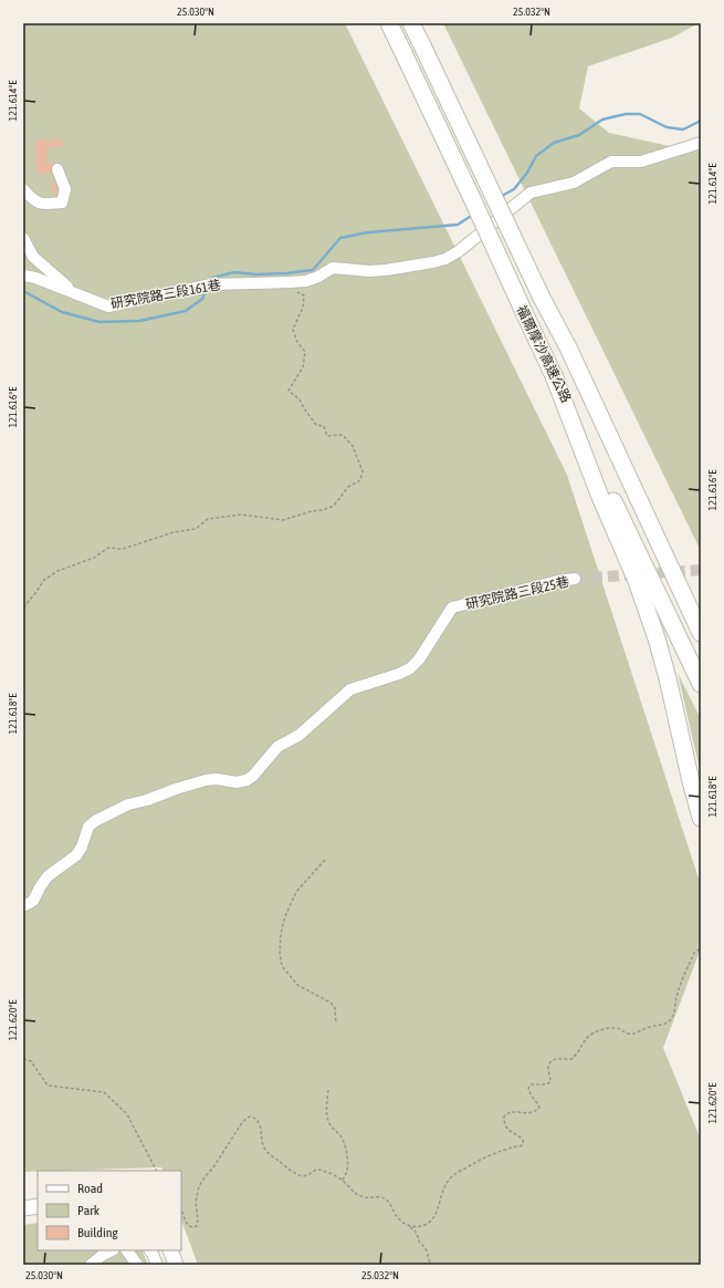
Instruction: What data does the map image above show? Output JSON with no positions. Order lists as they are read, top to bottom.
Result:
{
  "streets": {
    "highway": ["福爾摩沙高速公路"],
    "lane": ["研究院路三段161巷", "研究院路三段25巷"]
  },
  "legend": ["Road", "Park", "Building"],
  "coordinates": [
    "25.030°N",
    "25.032°N",
    "121.614°E",
    "121.616°E",
    "121.618°E",
    "121.620°E"
  ]
}
